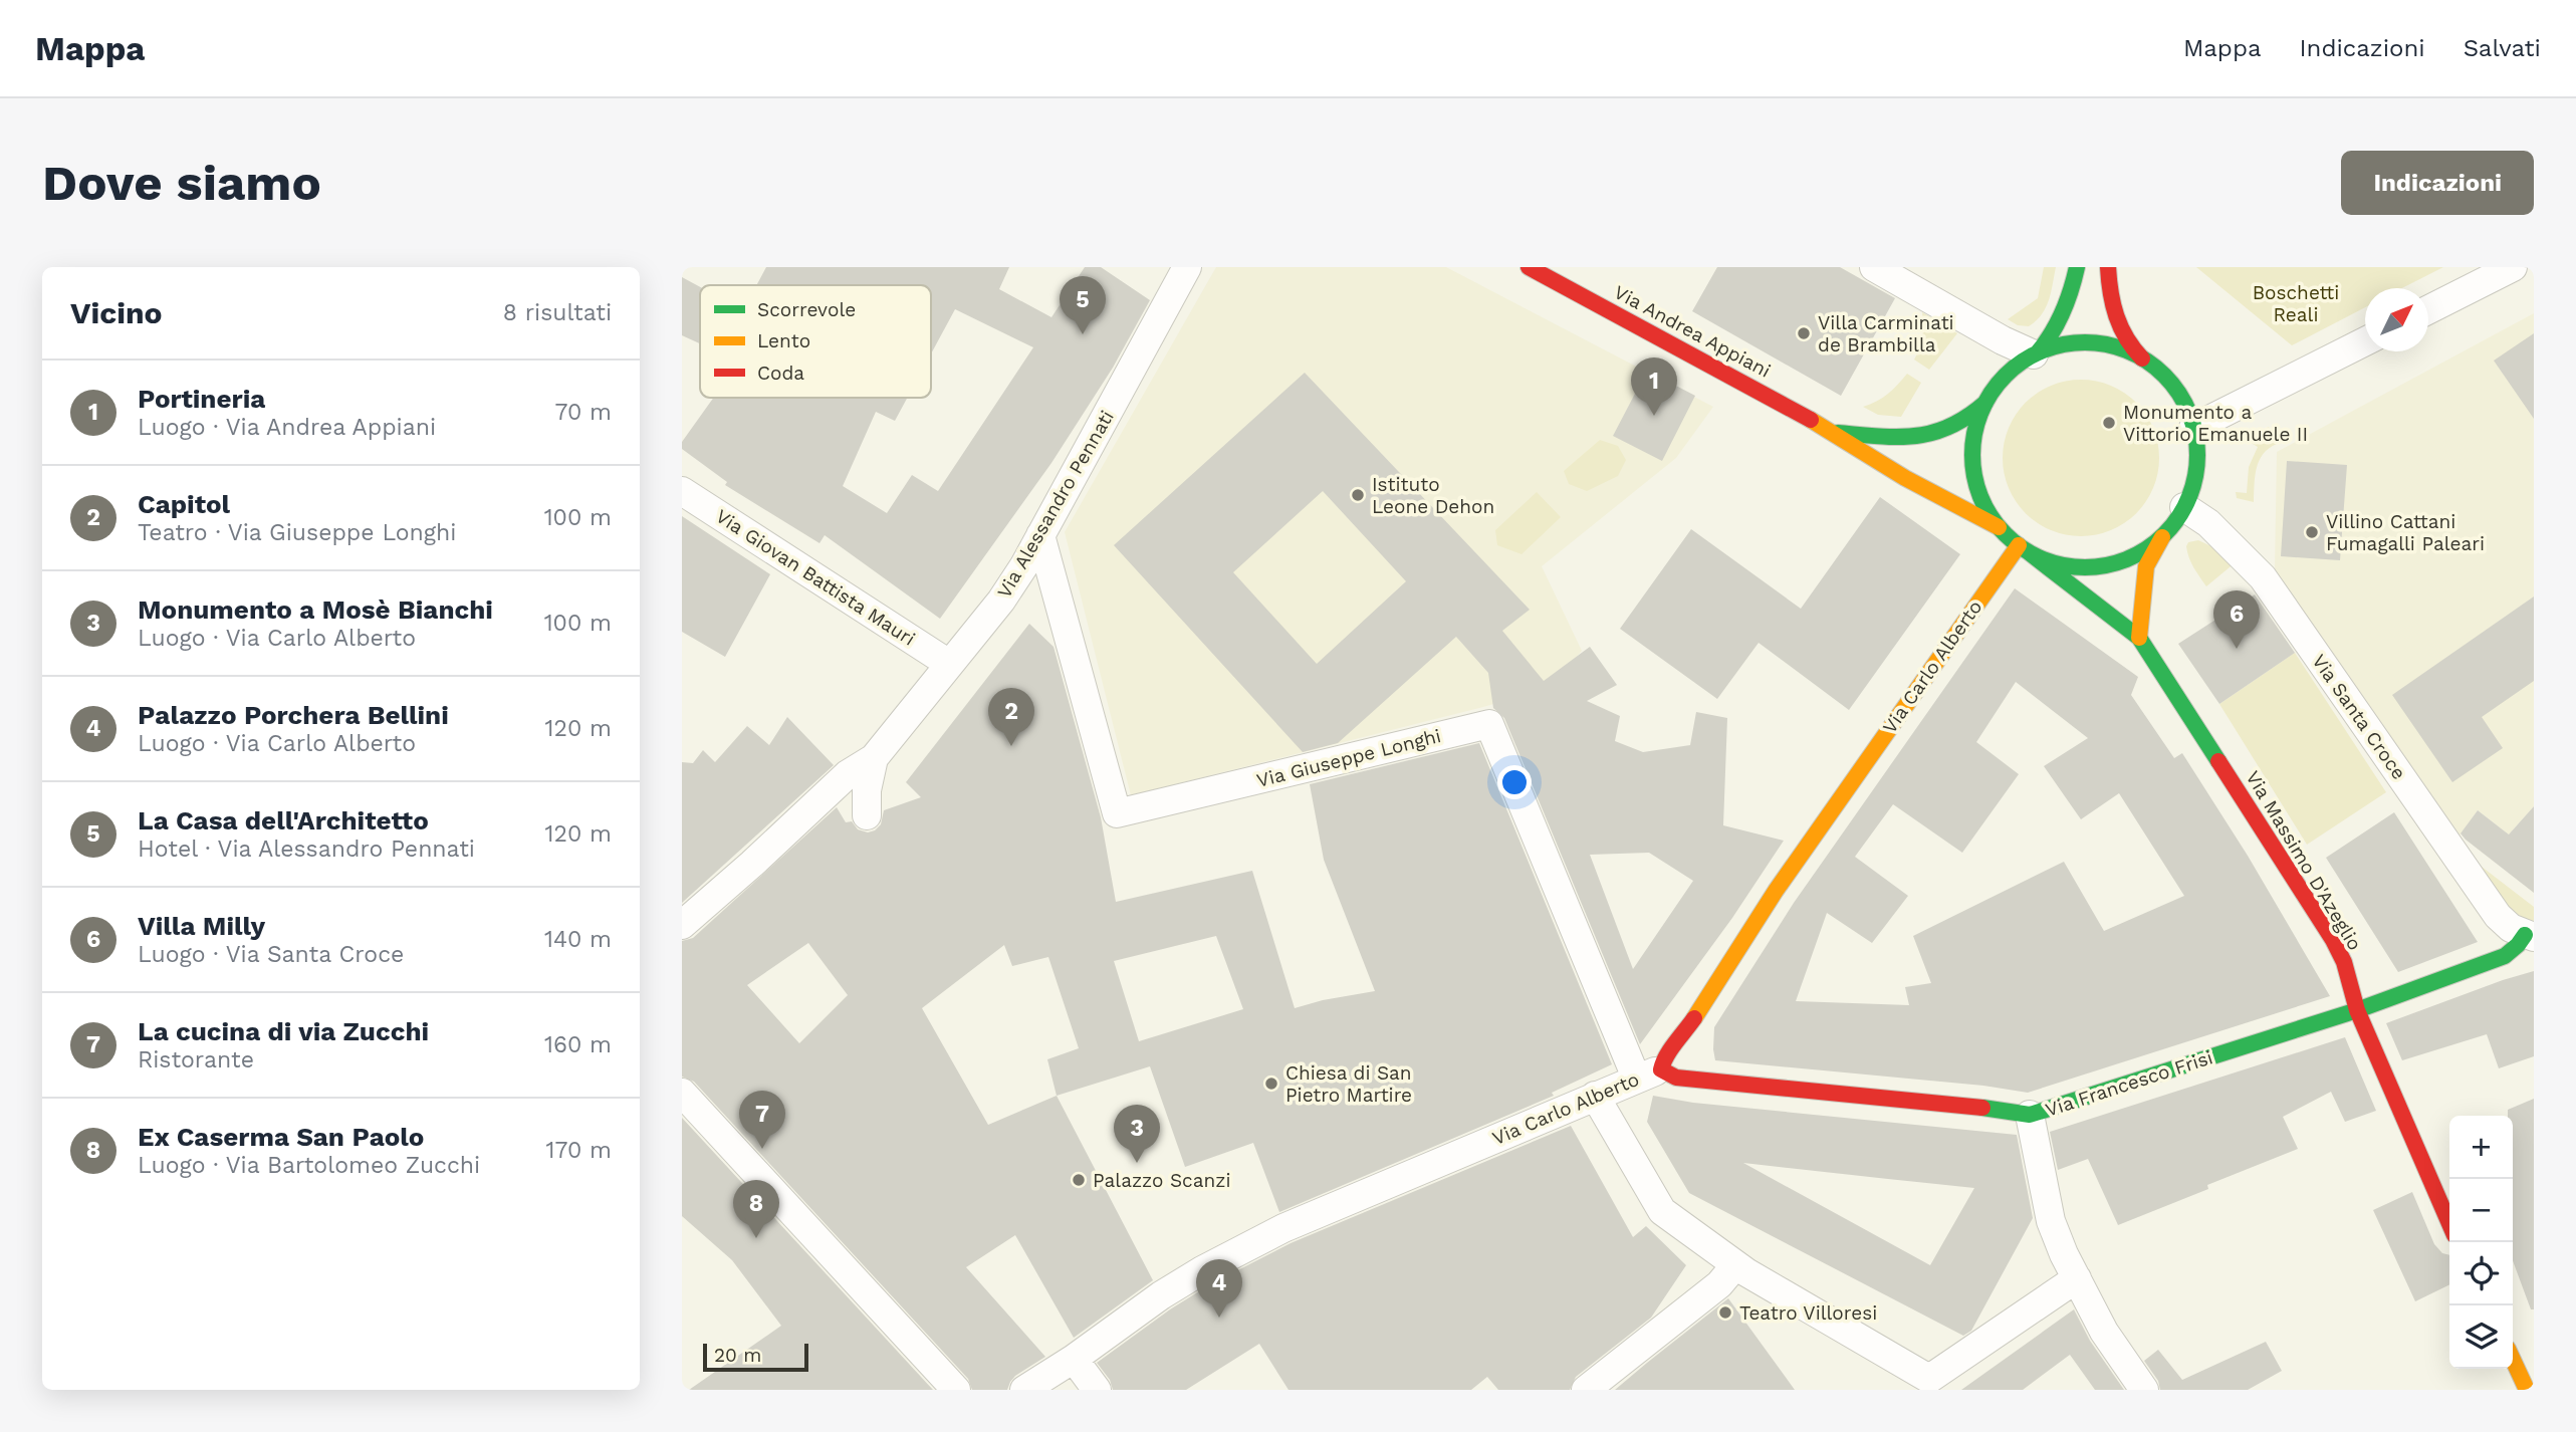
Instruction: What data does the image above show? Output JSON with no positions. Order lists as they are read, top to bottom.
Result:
{
  "streets": {
    "street": [
      "Via Andrea Appiani",
      "Via Alessandro Pennati",
      "Via Giovan Battista Mauri",
      "Via Carlo Alberto",
      "Via Santa Croce",
      "Via Giuseppe Longhi",
      "Via Massimo D'Azeglio",
      "Via Francesco Frisi"
    ]
  },
  "crossings": [
    ["Via Andrea Appiani", "Via Carlo Alberto"],
    ["Via Andrea Appiani", "Via Santa Croce"],
    ["Via Andrea Appiani", "Via Massimo D'Azeglio"],
    ["Via Alessandro Pennati", "Via Giovan Battista Mauri"],
    ["Via Alessandro Pennati", "Via Giuseppe Longhi"],
    ["Via Carlo Alberto", "Via Santa Croce"],
    ["Via Carlo Alberto", "Via Giuseppe Longhi"],
    ["Via Carlo Alberto", "Via Massimo D'Azeglio"],
    ["Via Carlo Alberto", "Via Francesco Frisi"],
    ["Via Santa Croce", "Via Massimo D'Azeglio"],
    ["Via Santa Croce", "Via Francesco Frisi"],
    ["Via Giuseppe Longhi", "Via Francesco Frisi"],
    ["Via Massimo D'Azeglio", "Via Francesco Frisi"]
  ],
  "parks": ["Boschetti Reali"],
  "places": [
    "Villa Carminati de Brambilla",
    "Monumento a Vittorio Emanuele II",
    "Istituto Leone Dehon",
    "Villino Cattani Fumagalli Paleari",
    "Chiesa di San Pietro Martire",
    "Palazzo Scanzi",
    "Teatro Villoresi"
  ],
  "legend": ["Scorrevole", "Lento", "Coda"],
  "scale_bar": "20 m",
  "north": "top right",
  "page": {
    "header": "Mappa",
    "nav": ["Mappa", "Indicazioni", "Salvati"],
    "buttons": "Indicazioni",
    "title": "Dove siamo",
    "heading": ["Vicino", "8 risultati"],
    "pins": [
      "5",
      "1",
      "6",
      "2",
      "7",
      "3",
      "8",
      "4"
    ],
    "list": [
      {
        "mark": "1",
        "name": "Portineria",
        "note": "Luogo · Via Andrea Appiani",
        "value": "70 m"
      },
      {
        "mark": "2",
        "name": "Capitol",
        "note": "Teatro · Via Giuseppe Longhi",
        "value": "100 m"
      },
      {
        "mark": "3",
        "name": "Monumento a Mosè Bianchi",
        "note": "Luogo · Via Carlo Alberto",
        "value": "100 m"
      },
      {
        "mark": "4",
        "name": "Palazzo Porchera Bellini",
        "note": "Luogo · Via Carlo Alberto",
        "value": "120 m"
      },
      {
        "mark": "5",
        "name": "La Casa dell'Architetto",
        "note": "Hotel · Via Alessandro Pennati",
        "value": "120 m"
      },
      {
        "mark": "6",
        "name": "Villa Milly",
        "note": "Luogo · Via Santa Croce",
        "value": "140 m"
      },
      {
        "mark": "7",
        "name": "La cucina di via Zucchi",
        "note": "Ristorante",
        "value": "160 m"
      },
      {
        "mark": "8",
        "name": "Ex Caserma San Paolo",
        "note": "Luogo · Via Bartolomeo Zucchi",
        "value": "170 m"
      }
    ],
    "map_buttons": ["+", "−"],
    "scale": "20 m"
  }
}
